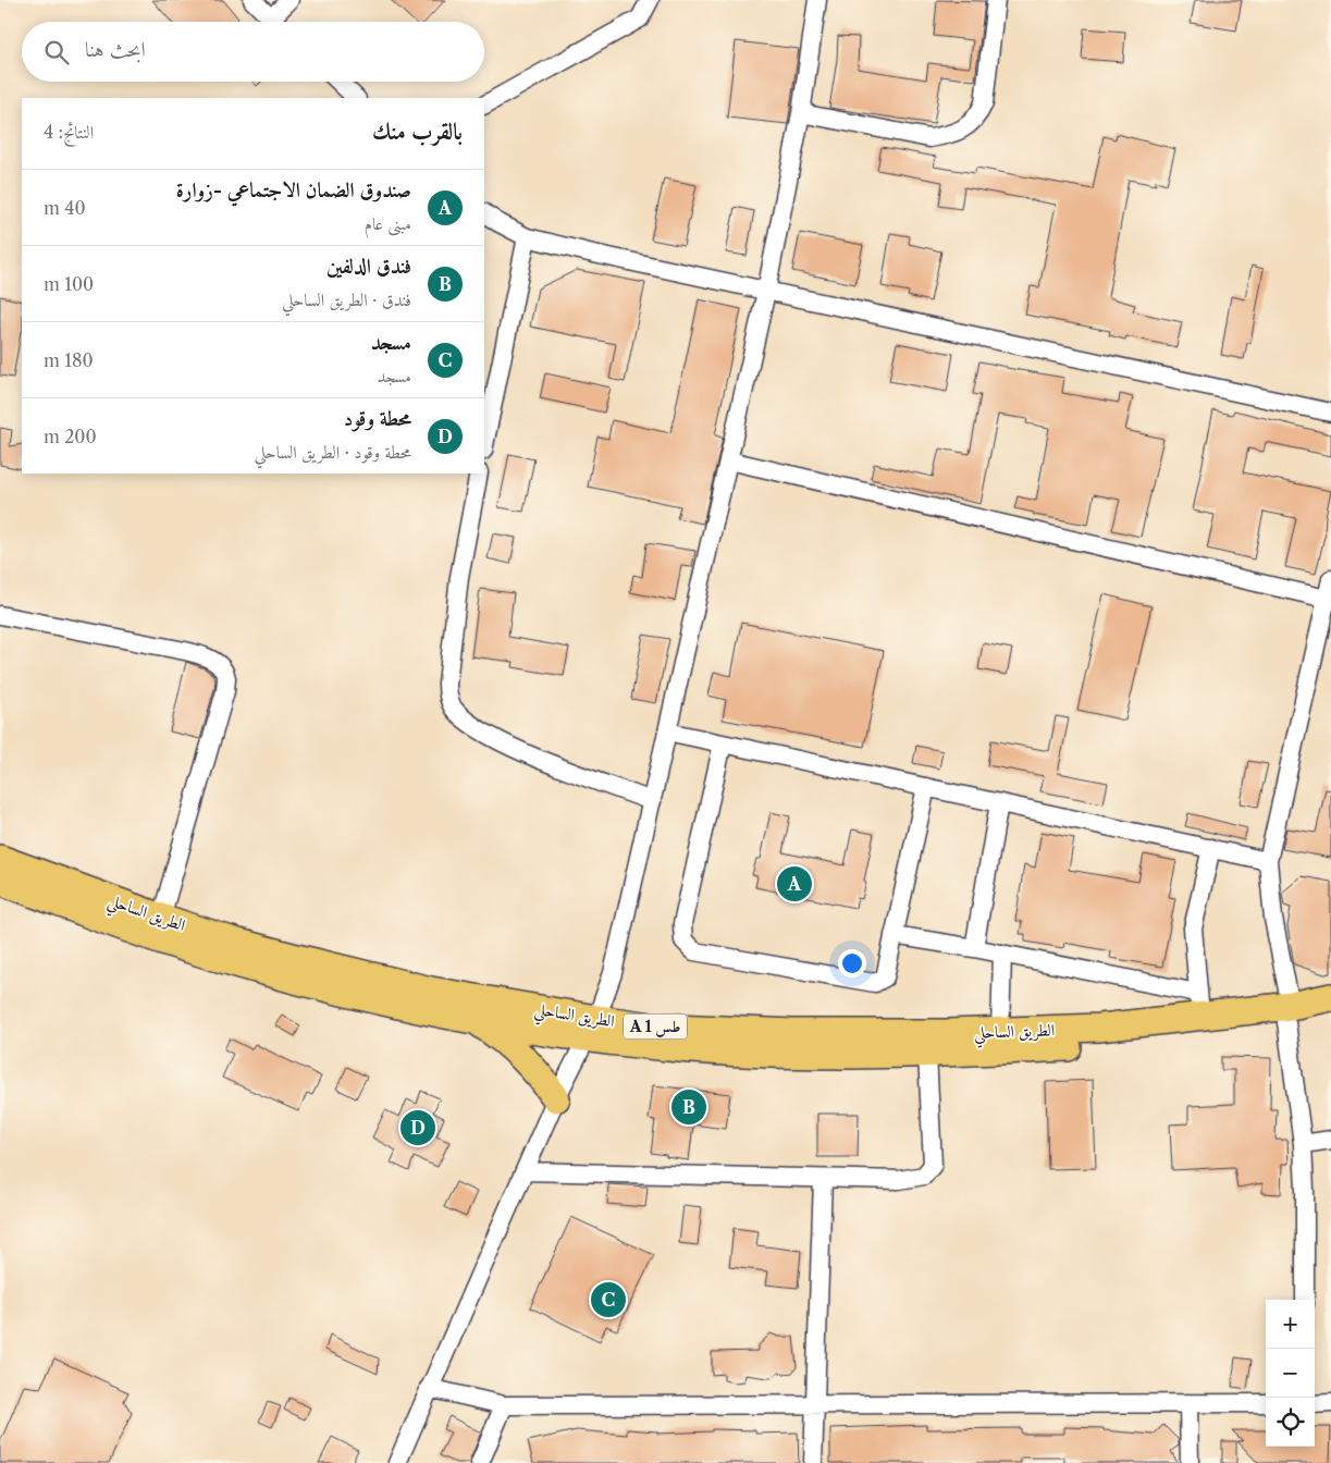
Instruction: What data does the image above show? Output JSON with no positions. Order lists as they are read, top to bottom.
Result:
{
  "streets": {
    "highway": ["الطريق الساحلي", "A 1 طس"]
  },
  "page": {
    "search": "ابحث هنا",
    "heading": ["بالقرب منك", "النتائج: 4"],
    "list": [
      {
        "mark": "A",
        "name": "صندوق الضمان الاجتماعي -زوارة",
        "note": "مبنى عام",
        "value": "40 m"
      },
      {
        "mark": "B",
        "name": "فندق الدلفين",
        "note": "فندق · الطريق الساحلي",
        "value": "100 m"
      },
      {
        "mark": "C",
        "name": "مسجد",
        "note": "مسجد",
        "value": "180 m"
      },
      {
        "mark": "D",
        "name": "محطة وقود",
        "note": "محطة وقود · الطريق الساحلي",
        "value": "200 m"
      }
    ],
    "pins": [
      "A",
      "B",
      "D",
      "C"
    ],
    "map_buttons": ["+", "−"]
  }
}
